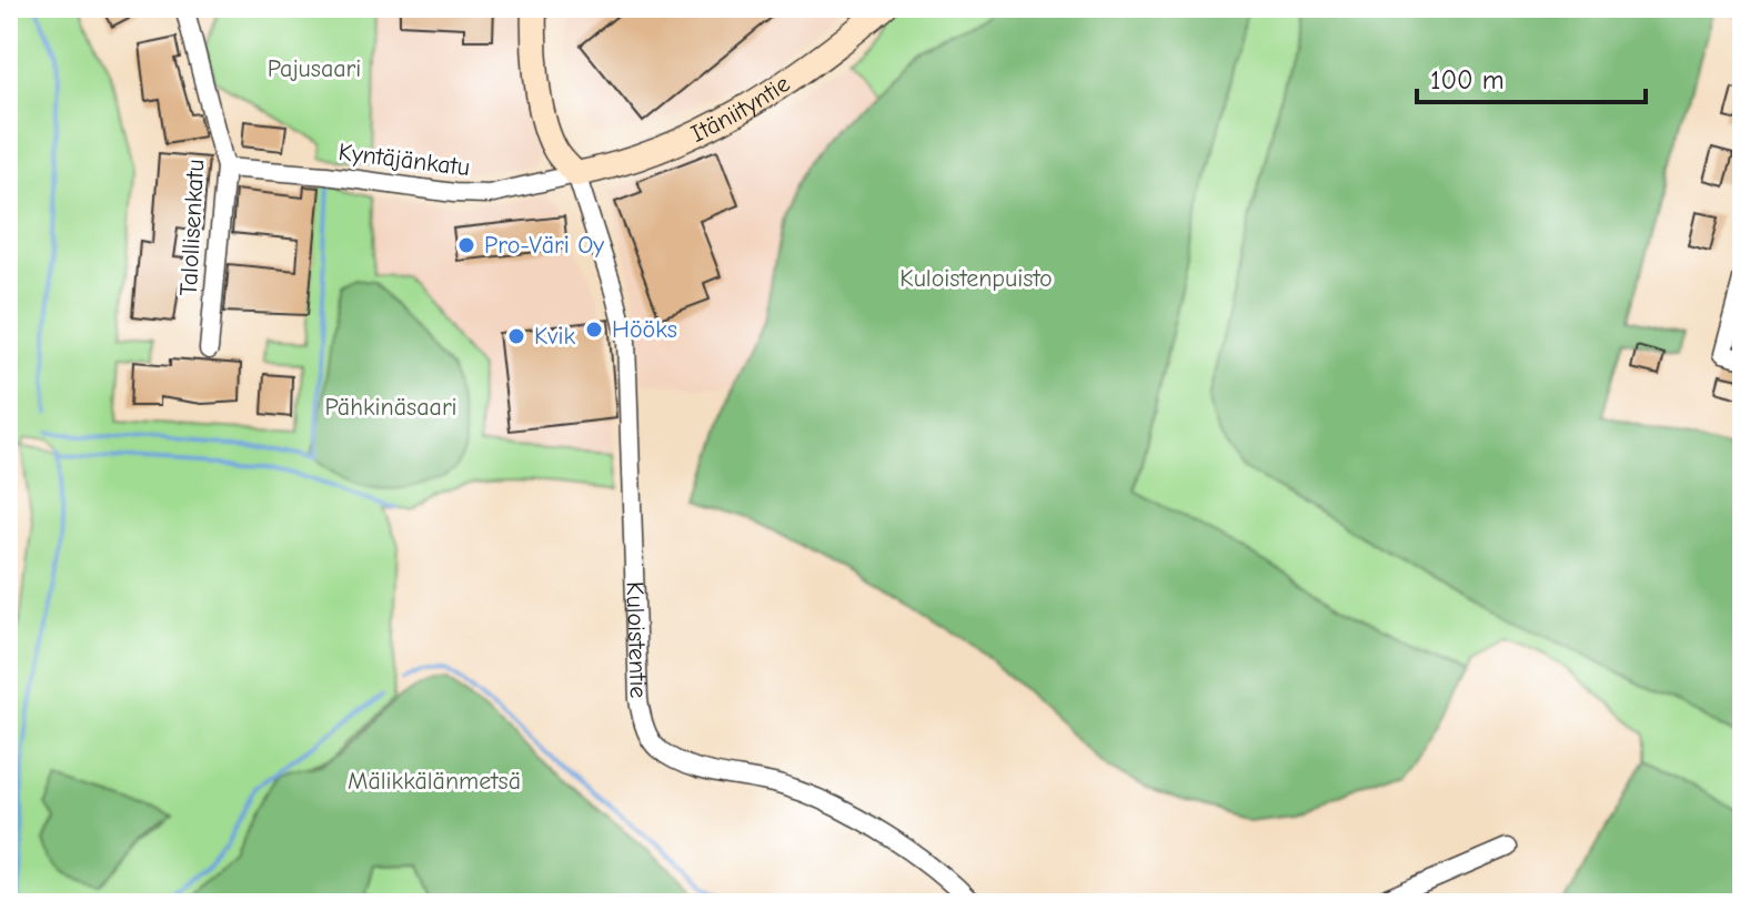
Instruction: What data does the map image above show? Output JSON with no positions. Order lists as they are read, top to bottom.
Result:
{
  "streets": {
    "street": [
      "Itäniityntie",
      "Kyntäjänkatu",
      "Talollisenkatu",
      "Kuloistentie"
    ]
  },
  "crossings": [
    ["Itäniityntie", "Kyntäjänkatu"],
    ["Itäniityntie", "Kuloistentie"],
    ["Kyntäjänkatu", "Talollisenkatu"],
    ["Kyntäjänkatu", "Kuloistentie"]
  ],
  "parks": [
    "Pajusaari",
    "Kuloistenpuisto",
    "Pähkinäsaari",
    "Mälikkälänmetsä"
  ],
  "places": ["Pro-Väri Oy", "Hööks", "Kvik"],
  "scale_bar": "100 m"
}
